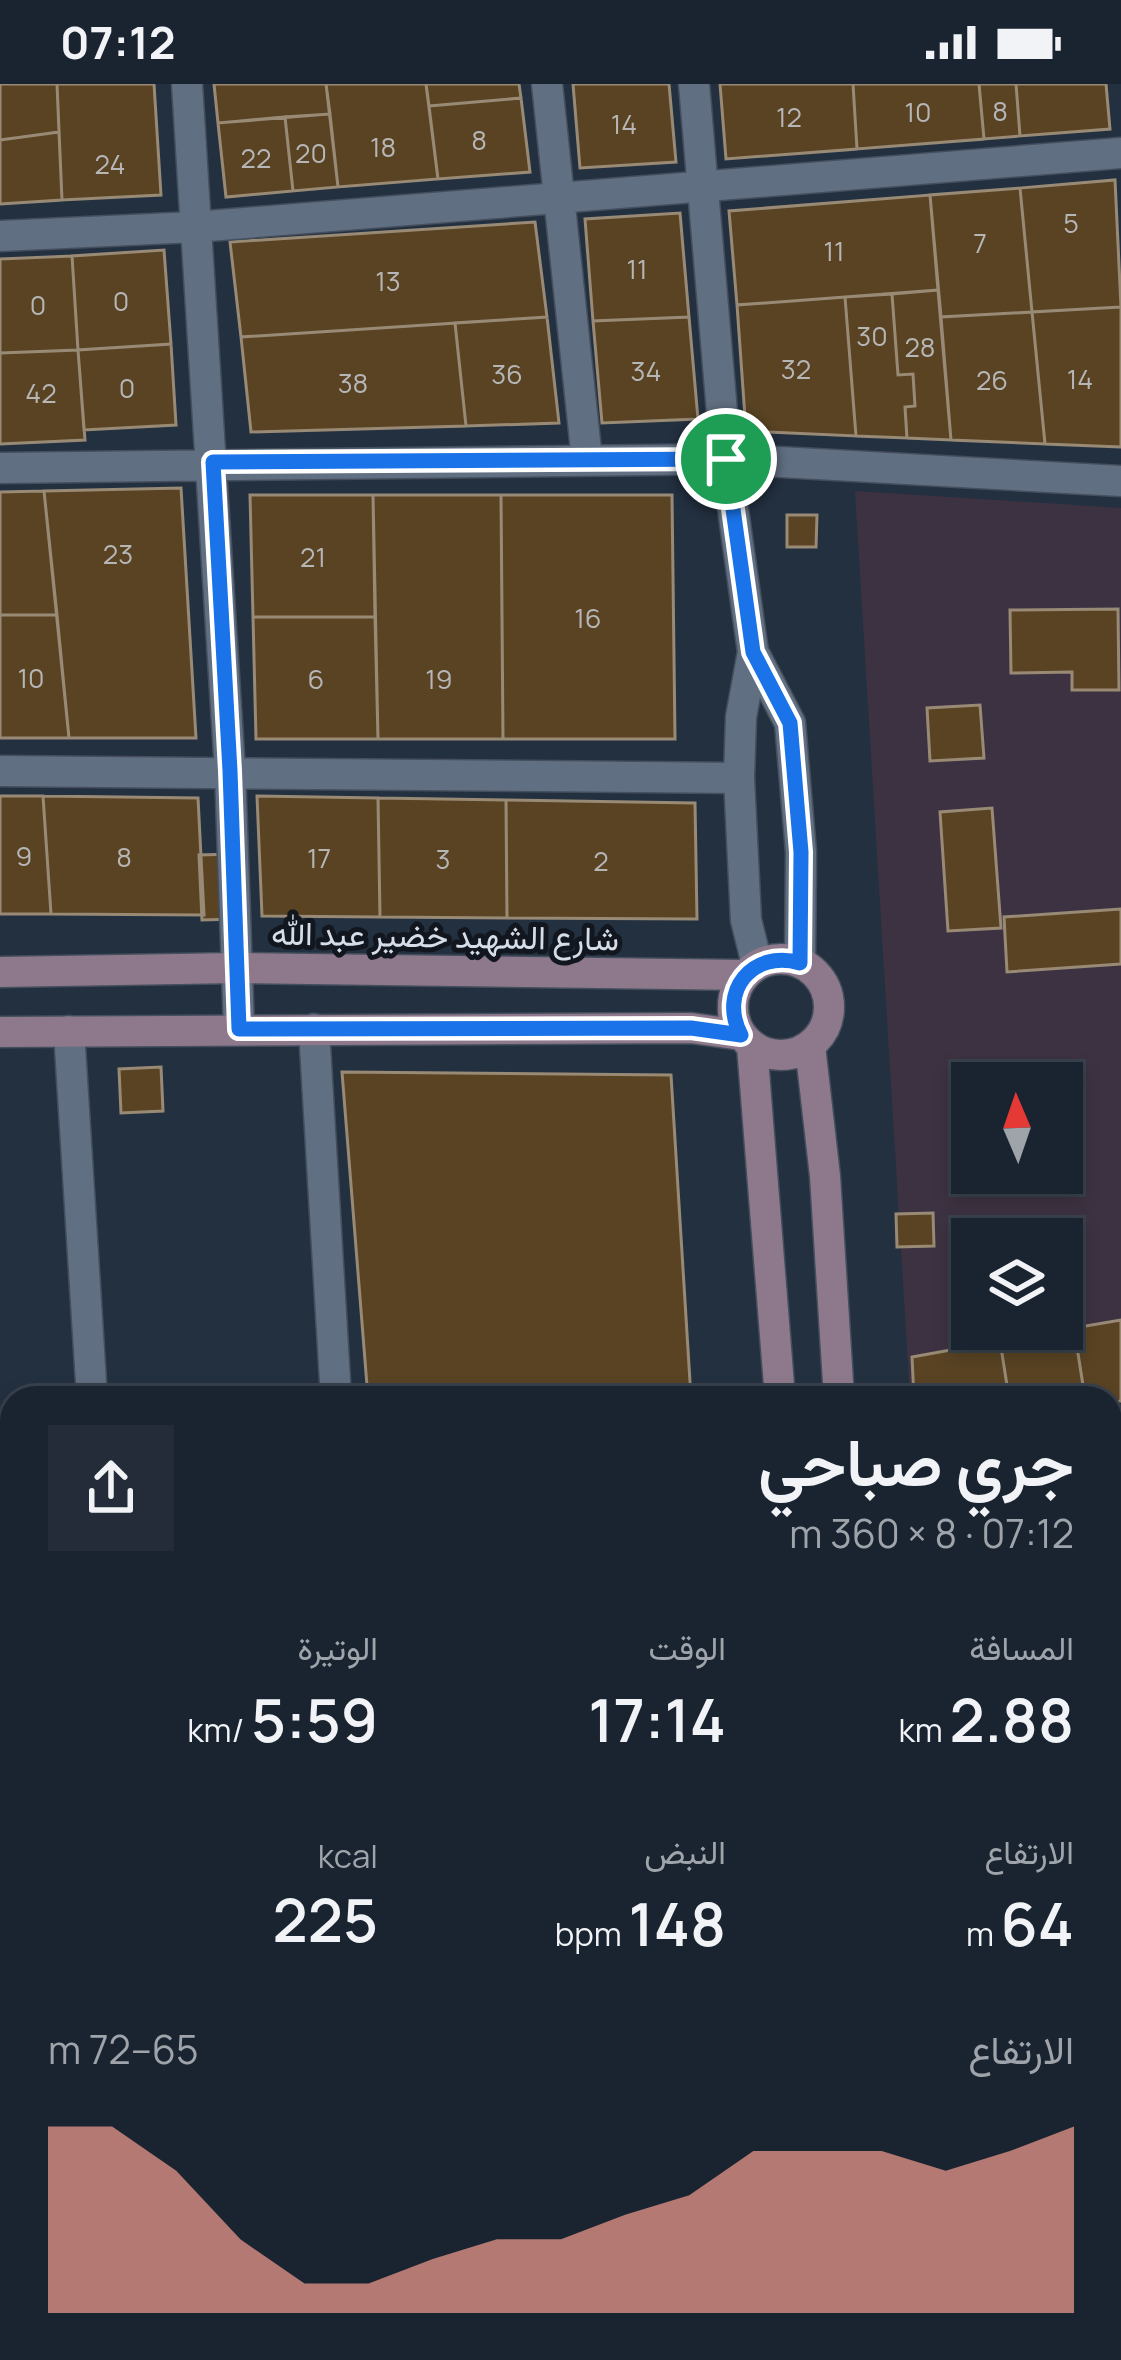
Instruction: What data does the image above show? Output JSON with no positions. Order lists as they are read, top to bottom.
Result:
{
  "streets": {
    "main road": ["شارع الشهيد خضير عبد الله"]
  },
  "house_numbers": [
    "8",
    "10",
    "12",
    "14",
    "8",
    "18",
    "20",
    "22",
    "24",
    "5",
    "7",
    "11",
    "11",
    "13",
    "0",
    "0",
    "30",
    "28",
    "32",
    "34",
    "36",
    "14",
    "26",
    "38",
    "0",
    "42",
    "23",
    "21",
    "16",
    "10",
    "6",
    "19",
    "9",
    "8",
    "17",
    "3",
    "2"
  ],
  "north": "top",
  "page": {
    "status": "07:12",
    "heading": ["جري صباحي", "07:12 · 8 × 360 m"],
    "stats": [
      ["المسافة", "2.88 km"],
      ["الوقت", "17:14"],
      ["الوتيرة", "5:59 /km"],
      ["الارتفاع", "64 m"],
      ["النبض", "148 bpm"],
      ["kcal", "225"]
    ],
    "chart": ["الارتفاع", "65–72 m"]
  }
}
